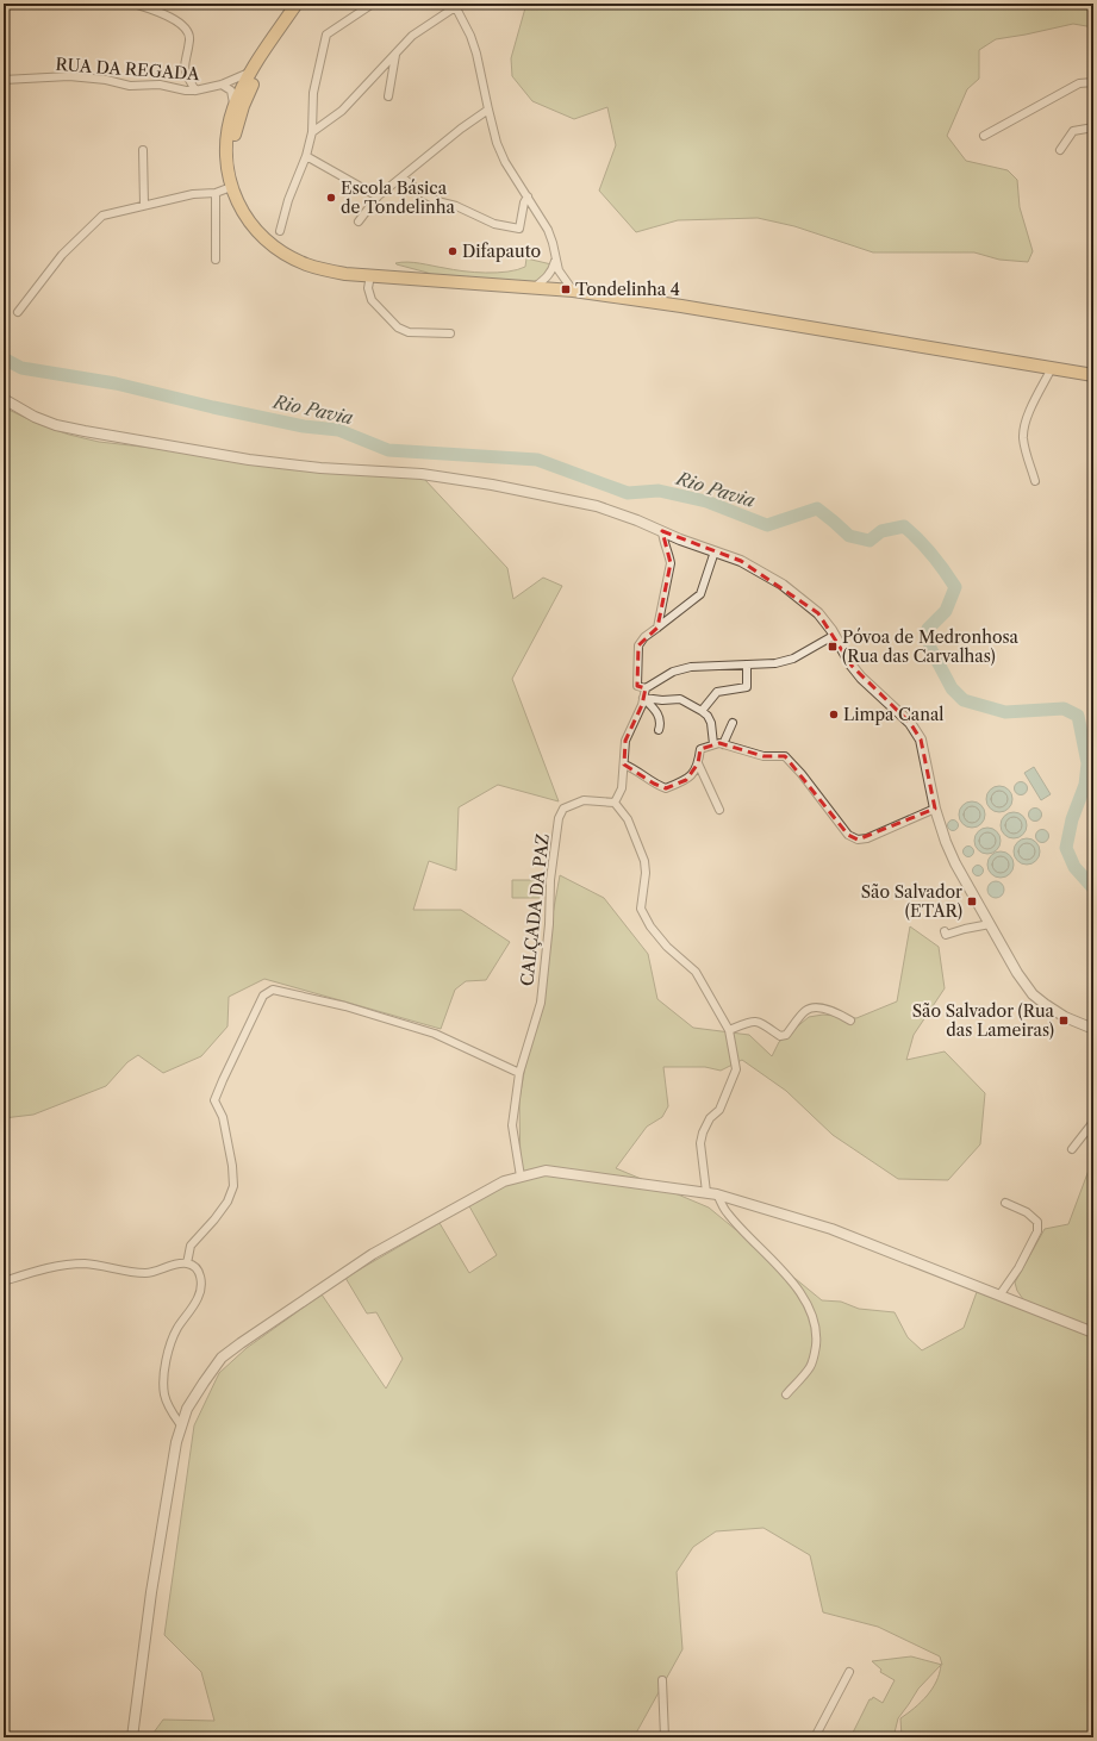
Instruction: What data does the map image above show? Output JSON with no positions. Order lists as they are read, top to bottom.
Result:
{
  "streets": {
    "street": ["RUA DA REGADA", "CALÇADA DA PAZ"]
  },
  "water": ["Rio Pavia"],
  "places": {
    "other": ["Escola Básica de Tondelinha", "Difapauto", "Limpa Canal"],
    "transit": [
      "Tondelinha 4",
      "Póvoa de Medronhosa (Rua das Carvalhas)",
      "São Salvador (ETAR)",
      "São Salvador (Rua das Lameiras)"
    ]
  }
}
